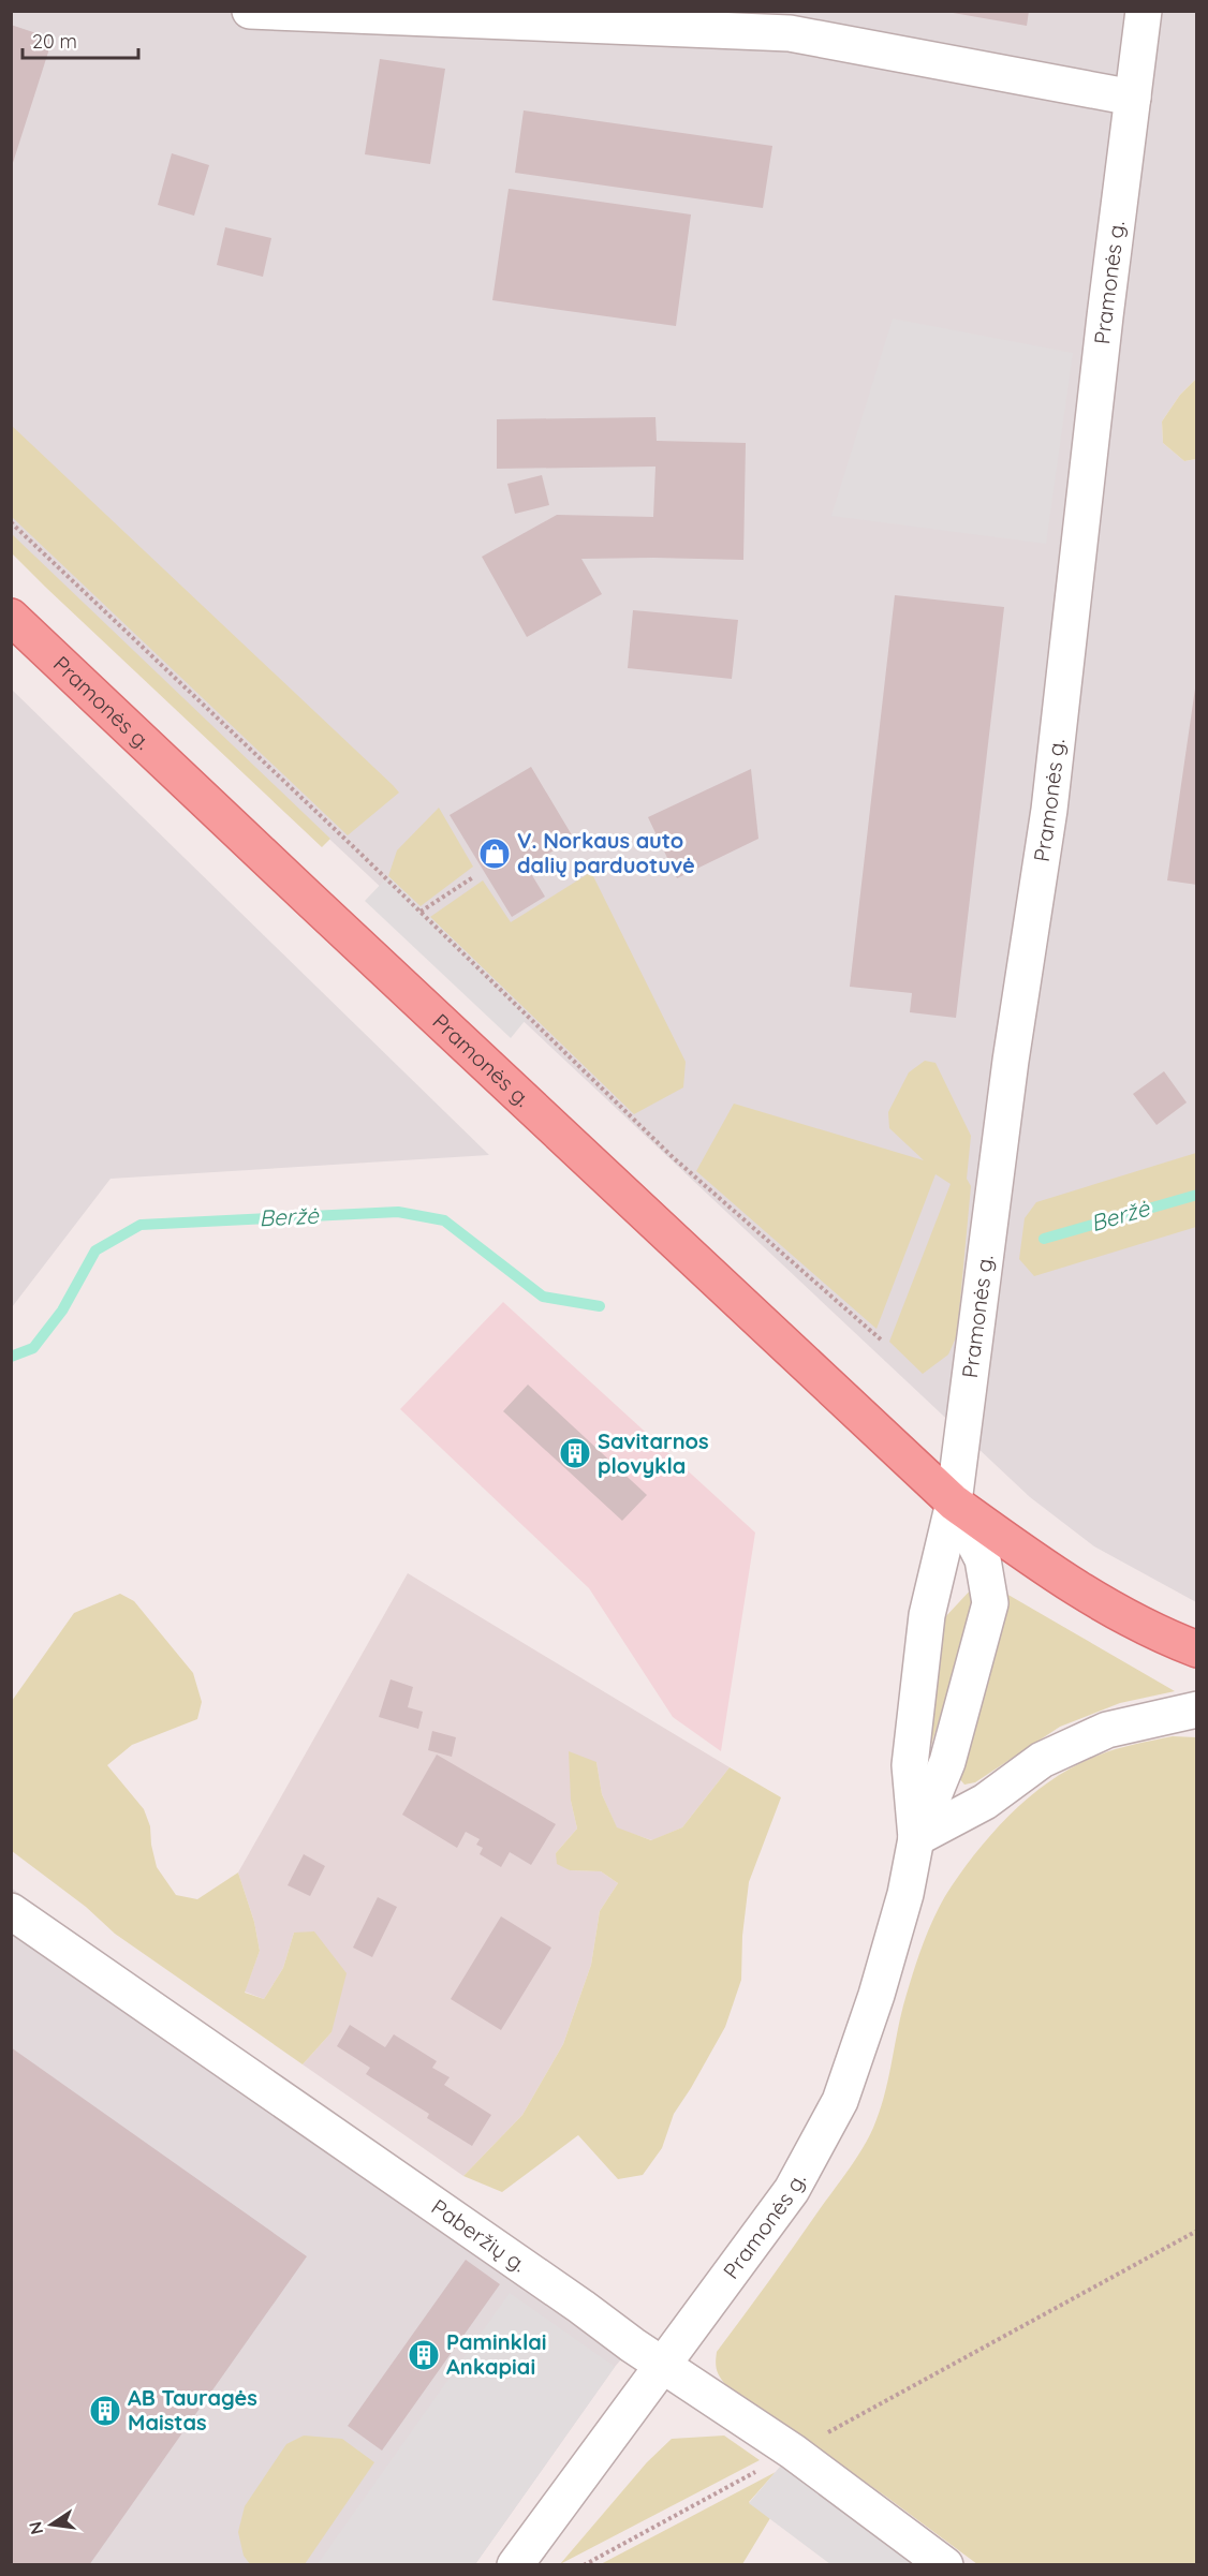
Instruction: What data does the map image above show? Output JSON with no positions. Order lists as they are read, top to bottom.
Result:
{
  "streets": {
    "main road": ["Pramonės g."],
    "street": ["Paberžių g."]
  },
  "crossings": [
    ["Pramonės g.", "Paberžių g."]
  ],
  "water": ["Beržė"],
  "places": {
    "shop": ["V. Norkaus auto dalių parduotuvė"],
    "building": ["Savitarnos plovykla", "Paminklai Ankapiai", "AB Tauragės Maistas"]
  },
  "scale_bar": "20 m",
  "north": "left"
}
